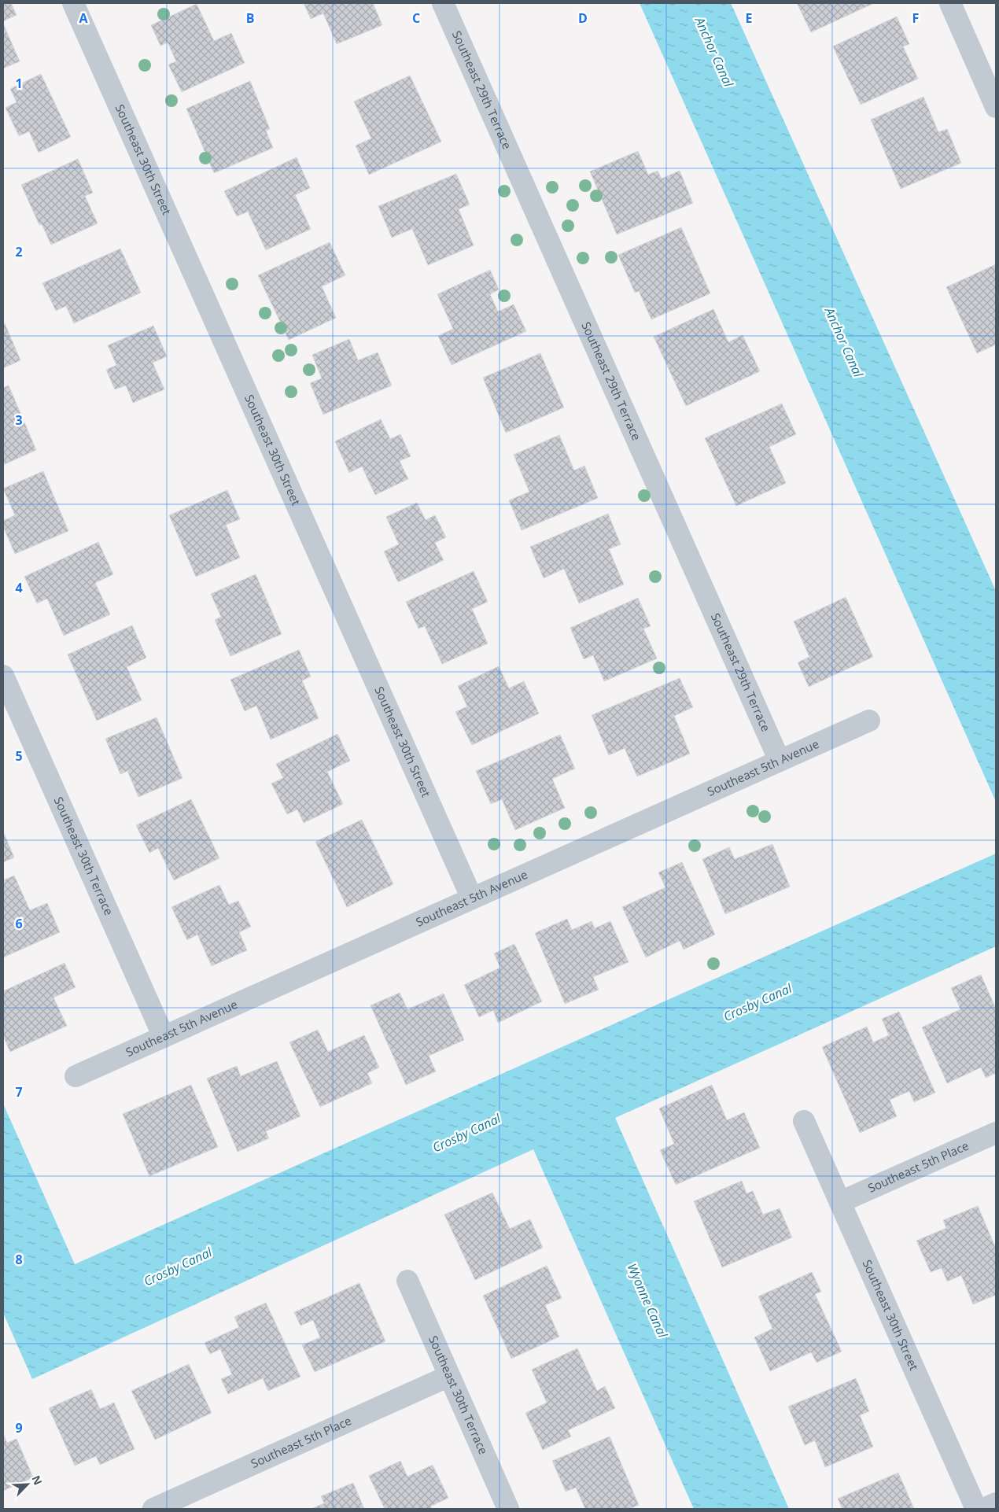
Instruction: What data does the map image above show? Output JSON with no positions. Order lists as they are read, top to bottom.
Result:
{
  "streets": {
    "street": [
      "Southeast 29th Terrace",
      "Southeast 30th Street",
      "Southeast 5th Avenue",
      "Southeast 30th Terrace",
      "Southeast 5th Place"
    ]
  },
  "crossings": [
    ["Southeast 29th Terrace", "Southeast 5th Avenue"],
    ["Southeast 30th Street", "Southeast 5th Avenue"],
    ["Southeast 30th Street", "Southeast 5th Place"],
    ["Southeast 5th Avenue", "Southeast 30th Terrace"],
    ["Southeast 30th Terrace", "Southeast 5th Place"]
  ],
  "water": ["Anchor Canal", "Crosby Canal", "Wyonne Canal"],
  "north": "top right",
  "grid": {
    "columns": [
      "A",
      "B",
      "C",
      "D",
      "E",
      "F"
    ],
    "rows": [
      "1",
      "2",
      "3",
      "4",
      "5",
      "6",
      "7",
      "8",
      "9"
    ]
  }
}
